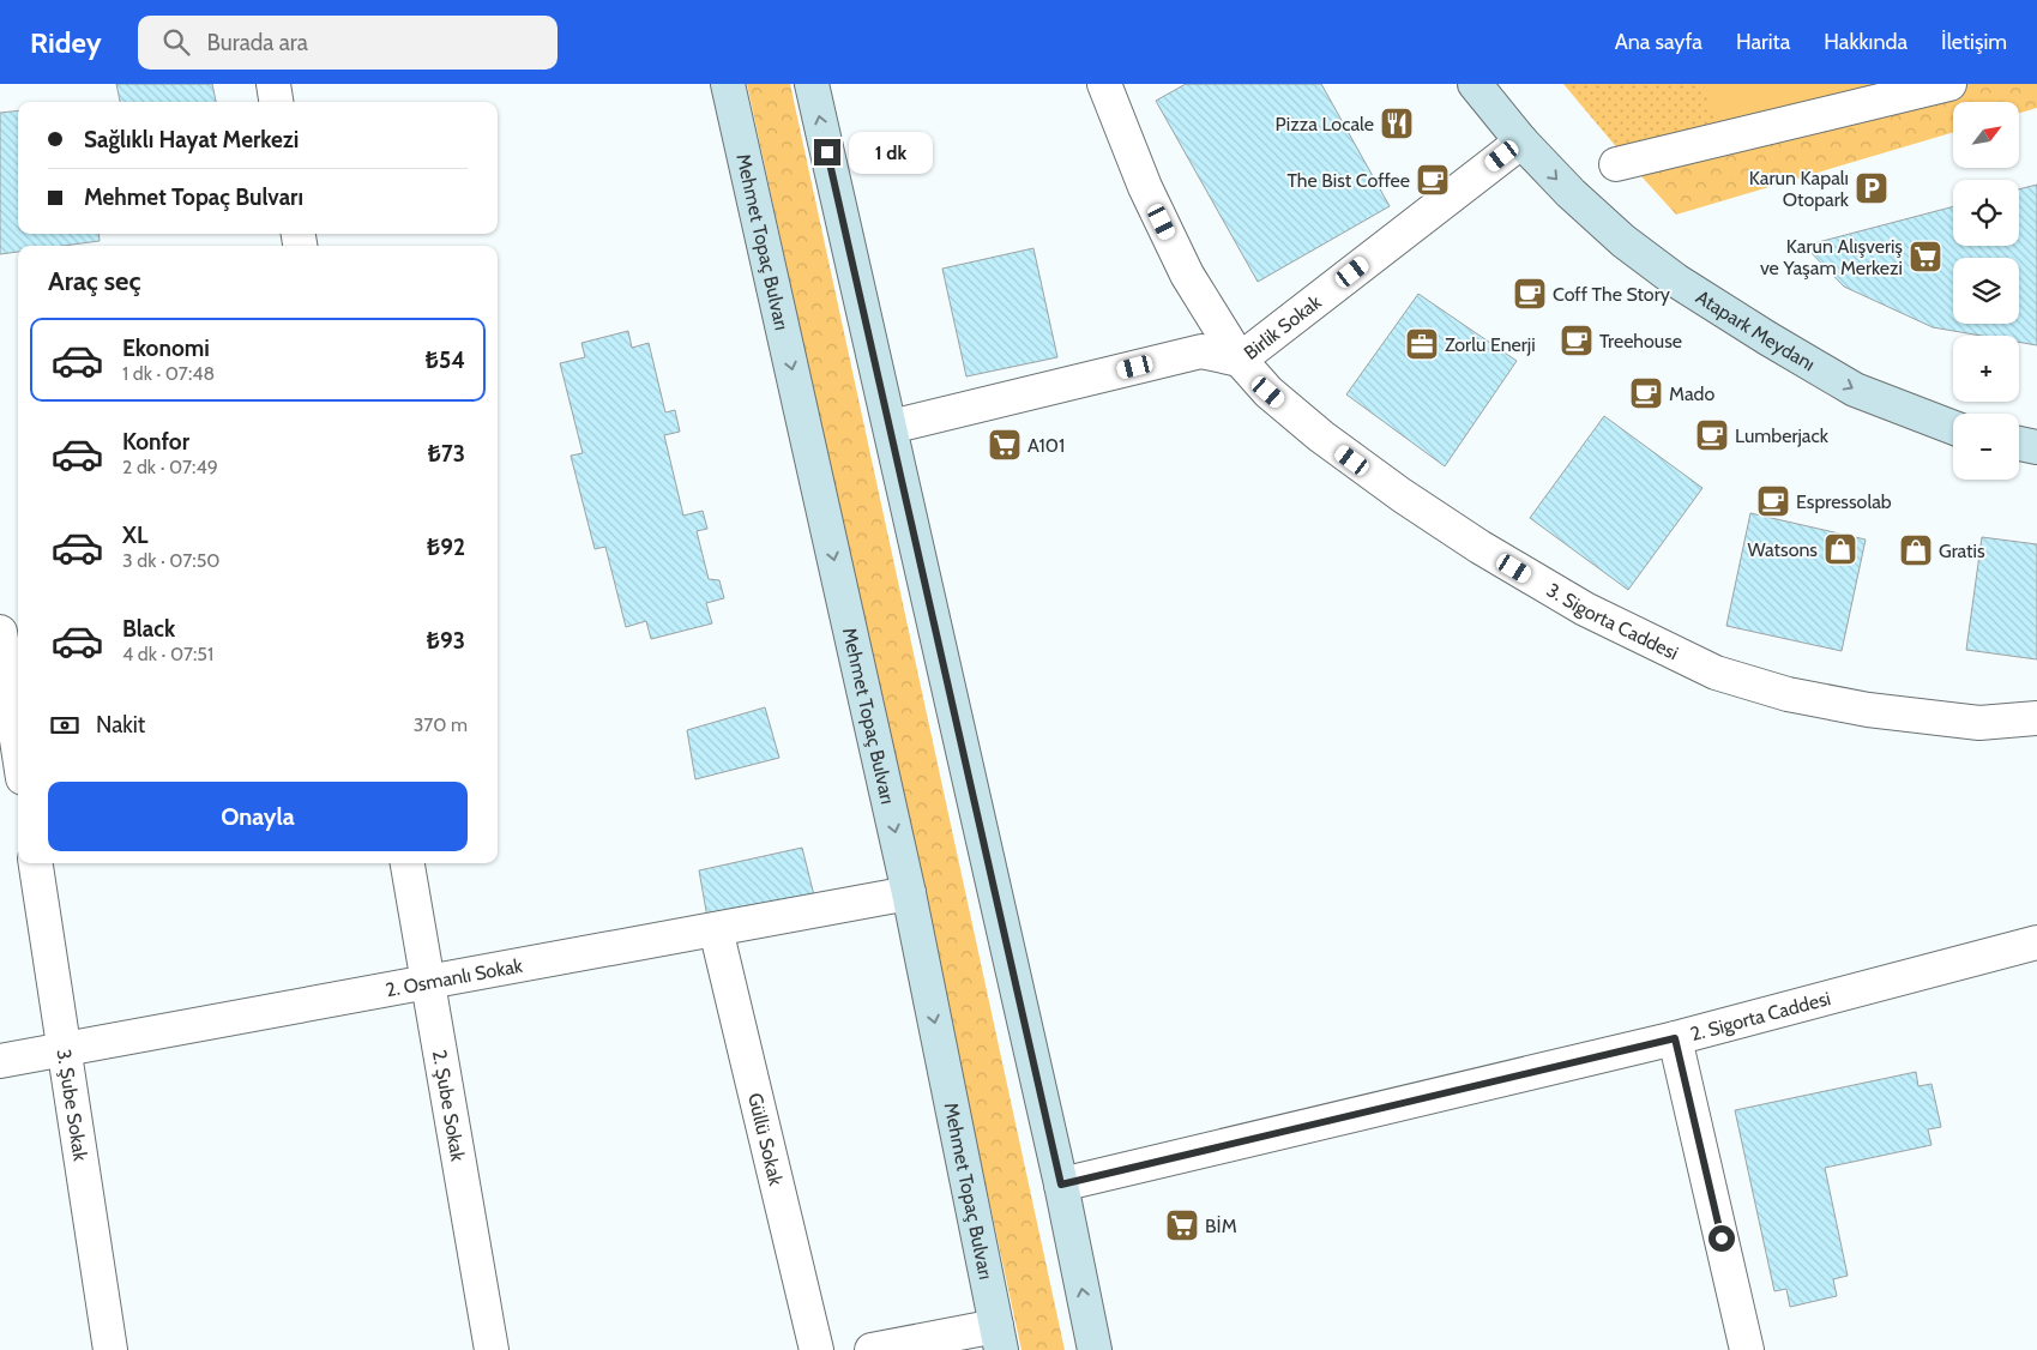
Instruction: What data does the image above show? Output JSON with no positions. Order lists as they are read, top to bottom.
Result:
{
  "streets": {
    "main road": ["Mehmet Topaç Bulvarı", "Atapark Meydanı"],
    "street": [
      "Birlik Sokak",
      "3. Sigorta Caddesi",
      "2. Osmanlı Sokak",
      "2. Sigorta Caddesi",
      "3. Şube Sokak",
      "2. Şube Sokak",
      "Güllü Sokak"
    ]
  },
  "crossings": [
    ["Mehmet Topaç Bulvarı", "2. Osmanlı Sokak"],
    ["Birlik Sokak", "Atapark Meydanı"],
    ["Birlik Sokak", "3. Sigorta Caddesi"],
    ["2. Osmanlı Sokak", "3. Şube Sokak"],
    ["2. Osmanlı Sokak", "2. Şube Sokak"],
    ["2. Osmanlı Sokak", "Güllü Sokak"]
  ],
  "one_way": ["Atapark Meydanı"],
  "places": {
    "restaurant": ["Pizza Locale"],
    "cafe": [
      "The Bist Coffee",
      "Coff The Story",
      "Treehouse",
      "Mado",
      "Lumberjack",
      "Espressolab"
    ],
    "parking": ["Karun Kapalı Otopark"],
    "supermarket": ["Karun Alışveriş ve Yaşam Merkezi", "A101", "BİM"],
    "office": ["Zorlu Enerji"],
    "shop": ["Watsons", "Gratis"]
  },
  "north": "top right",
  "page": {
    "header": "Ridey",
    "search": "Burada ara",
    "nav": [
      "Ana sayfa",
      "Harita",
      "Hakkında",
      "İletişim"
    ],
    "map_buttons": ["+", "−"],
    "banner": ["Sağlıklı Hayat Merkezi", "Mehmet Topaç Bulvarı"],
    "bubble": "1 dk",
    "heading": "Araç seç",
    "list": [
      {
        "name": "Ekonomi",
        "note": "1 dk · 07:48",
        "value": "₺54"
      },
      {
        "name": "Konfor",
        "note": "2 dk · 07:49",
        "value": "₺73"
      },
      {
        "name": "XL",
        "note": "3 dk · 07:50",
        "value": "₺92"
      },
      {
        "name": "Black",
        "note": "4 dk · 07:51",
        "value": "₺93"
      }
    ],
    "pay": ["Nakit", "370 m"],
    "buttons": "Onayla"
  }
}
